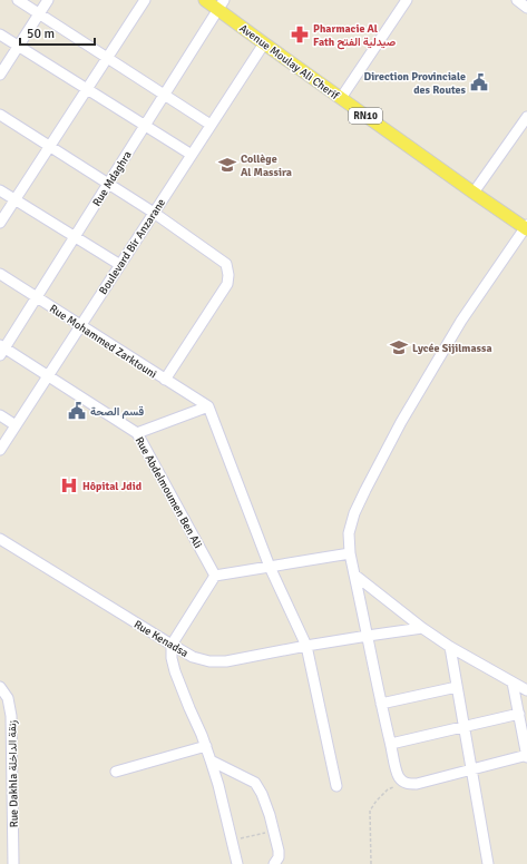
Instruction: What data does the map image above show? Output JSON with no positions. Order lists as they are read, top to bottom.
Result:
{
  "streets": {
    "main road": ["Avenue Moulay Ali Cherif", "RN10"],
    "street": [
      "Rue Mdaghra",
      "Boulevard Bir Anzarane",
      "Rue Mohammed Zarktouni",
      "Rue Abdelmoumen Ben Ali",
      "Rue Kenadsa",
      "Rue Dakhla زنقة الداخلة"
    ]
  },
  "crossings": [
    ["Avenue Moulay Ali Cherif", "Rue Mdaghra"],
    ["Avenue Moulay Ali Cherif", "Boulevard Bir Anzarane"],
    ["Rue Mdaghra", "Rue Mohammed Zarktouni"],
    ["Rue Mdaghra", "Rue Abdelmoumen Ben Ali"],
    ["Boulevard Bir Anzarane", "Rue Mohammed Zarktouni"],
    ["Boulevard Bir Anzarane", "Rue Abdelmoumen Ben Ali"]
  ],
  "places": {
    "pharmacy": ["Pharmacie Al Fath صيدلية الفتح"],
    "public building": ["Direction Provinciale des Routes", "قسم الصحة"],
    "school or university": ["Collège Al Massira", "Lycée Sijilmassa"],
    "hospital": ["Hôpital Jdid"]
  },
  "scale_bar": "50 m"
}
